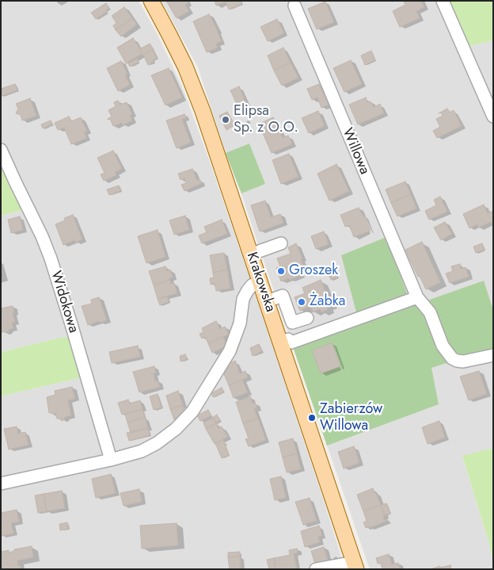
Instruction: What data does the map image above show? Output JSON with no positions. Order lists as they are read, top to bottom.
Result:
{
  "streets": {
    "main road": ["Krakowska"],
    "street": ["Willowa", "Widokowa"]
  },
  "places": [
    "Elipsa Sp. z O.O.",
    "Groszek",
    "Żabka",
    "Zabierzów Willowa"
  ]
}
